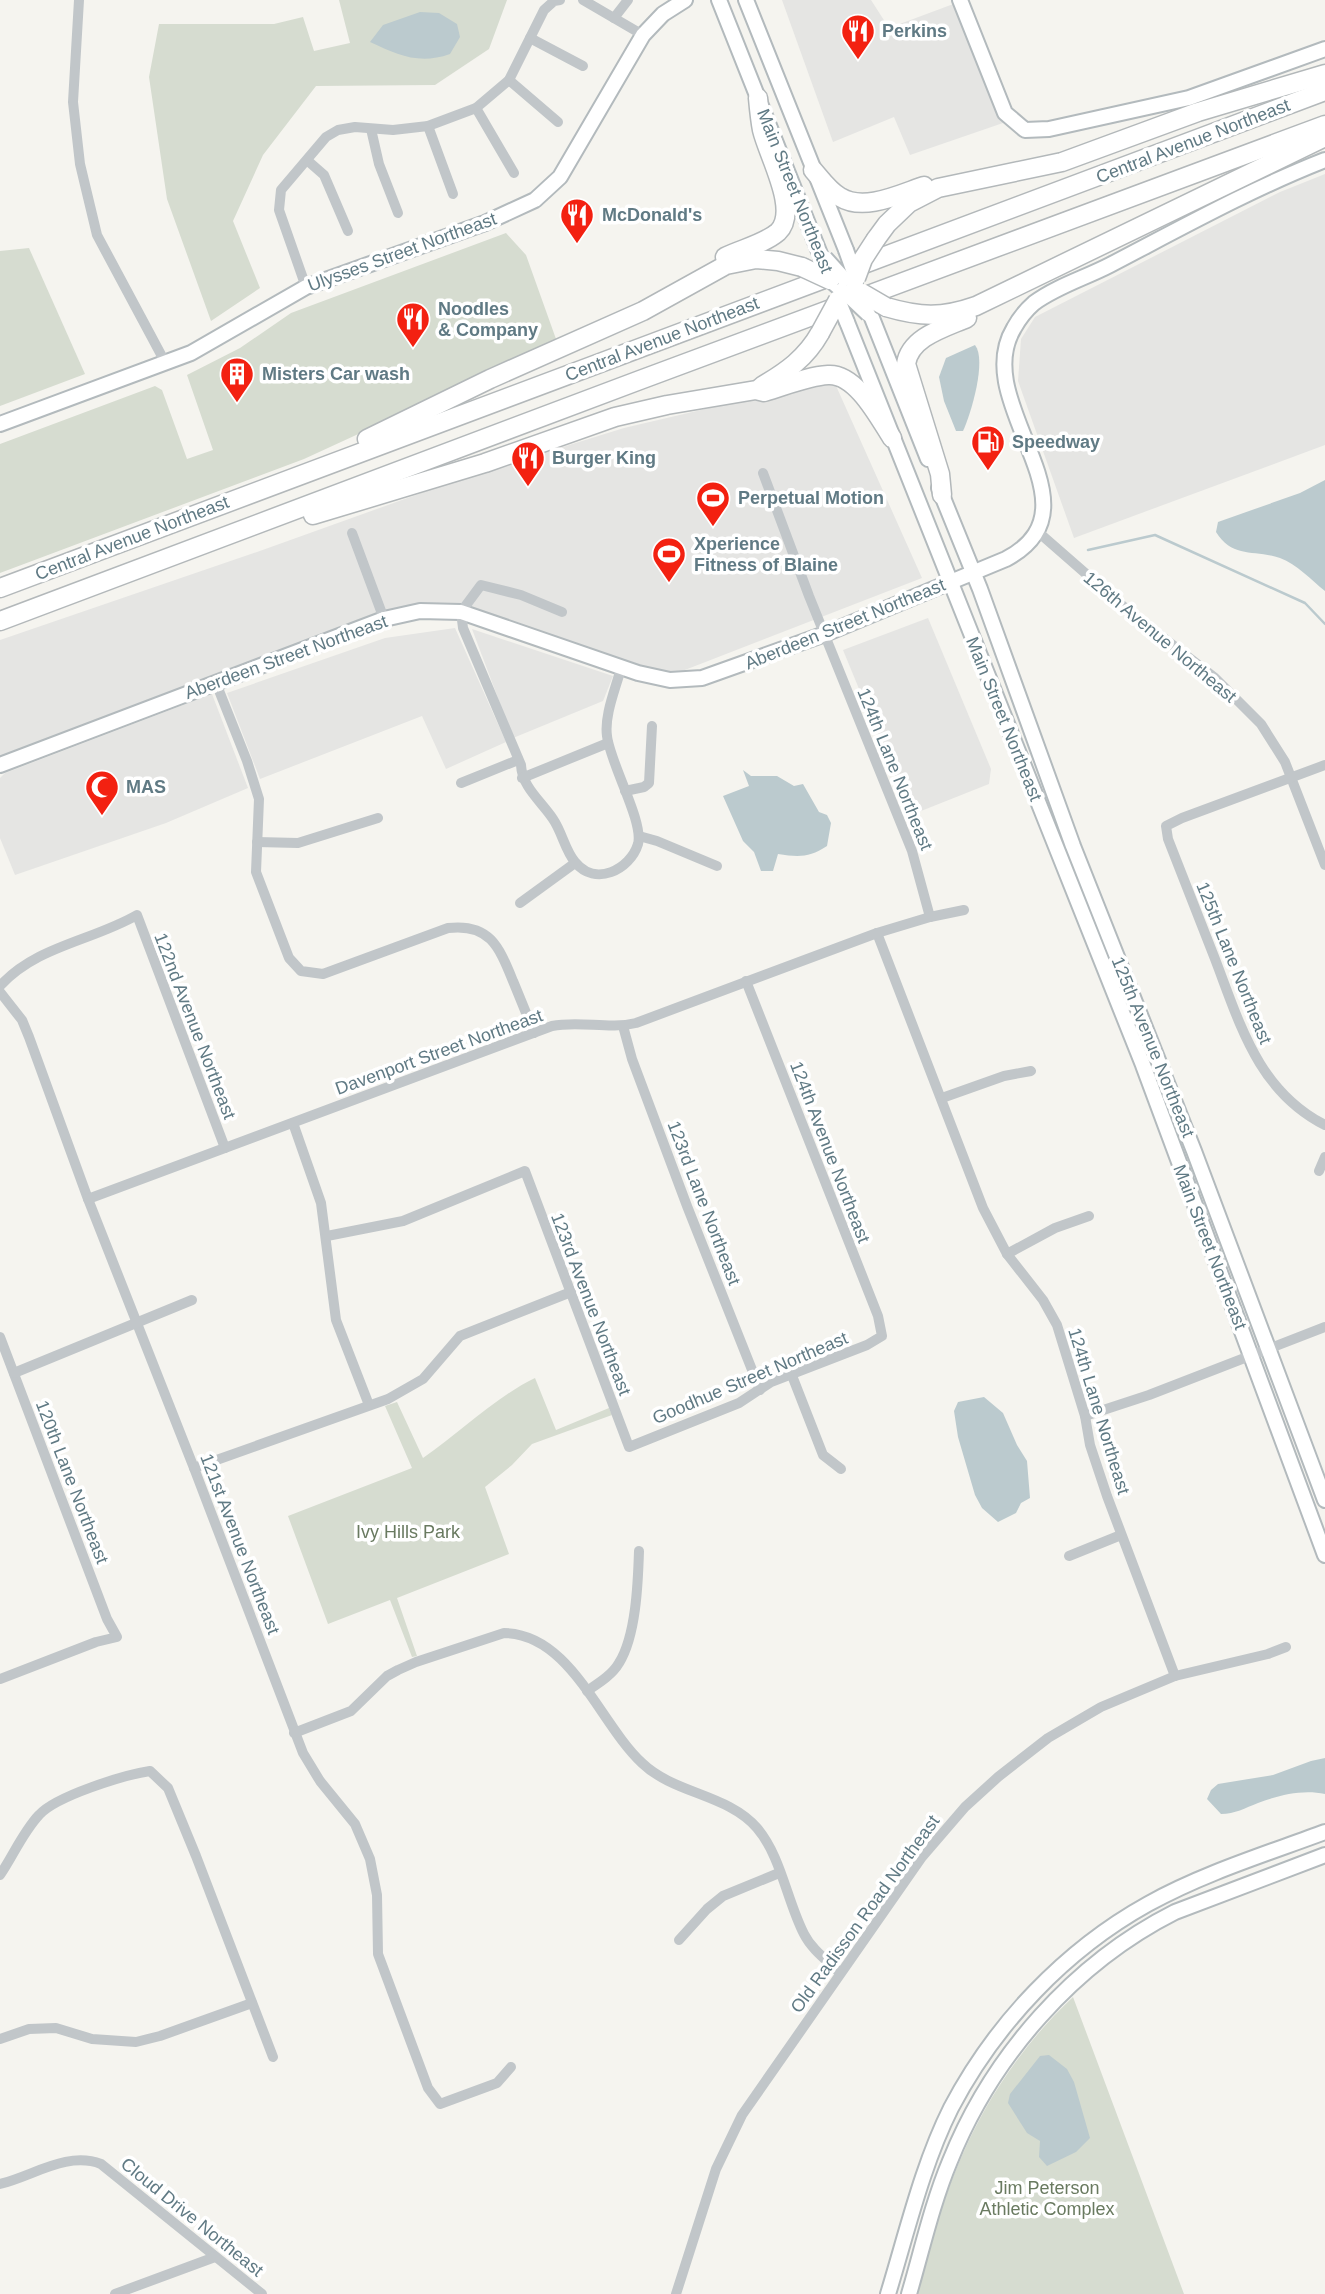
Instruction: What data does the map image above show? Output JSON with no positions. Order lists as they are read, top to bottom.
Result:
{
  "streets": {
    "highway": ["Central Avenue Northeast"],
    "main road": [
      "Main Street Northeast",
      "Ulysses Street Northeast",
      "Aberdeen Street Northeast",
      "125th Avenue Northeast"
    ],
    "street": [
      "126th Avenue Northeast",
      "124th Lane Northeast",
      "125th Lane Northeast",
      "122nd Avenue Northeast",
      "Davenport Street Northeast",
      "124th Avenue Northeast",
      "123rd Lane Northeast",
      "123rd Avenue Northeast",
      "Goodhue Street Northeast",
      "120th Lane Northeast",
      "121st Avenue Northeast",
      "Old Radisson Road Northeast",
      "Cloud Drive Northeast"
    ]
  },
  "crossings": [
    ["Main Street Northeast", "Aberdeen Street Northeast"],
    ["Main Street Northeast", "125th Avenue Northeast"],
    ["Aberdeen Street Northeast", "124th Lane Northeast"],
    ["126th Avenue Northeast", "125th Lane Northeast"],
    ["124th Lane Northeast", "Davenport Street Northeast"],
    ["124th Lane Northeast", "Old Radisson Road Northeast"],
    ["122nd Avenue Northeast", "Davenport Street Northeast"],
    ["Davenport Street Northeast", "124th Avenue Northeast"],
    ["Davenport Street Northeast", "123rd Lane Northeast"],
    ["Davenport Street Northeast", "121st Avenue Northeast"],
    ["124th Avenue Northeast", "Goodhue Street Northeast"],
    ["123rd Lane Northeast", "Goodhue Street Northeast"],
    ["123rd Avenue Northeast", "Goodhue Street Northeast"]
  ],
  "parks": ["Ivy Hills Park", "Jim Peterson Athletic Complex"],
  "places": {
    "restaurant": [
      "Perkins",
      "McDonald's",
      "Noodles & Company",
      "Burger King"
    ],
    "building": ["Misters Car wash"],
    "fuel station": ["Speedway"],
    "sports": ["Perpetual Motion", "Xperience Fitness of Blaine"],
    "mosque": ["MAS"]
  }
}
